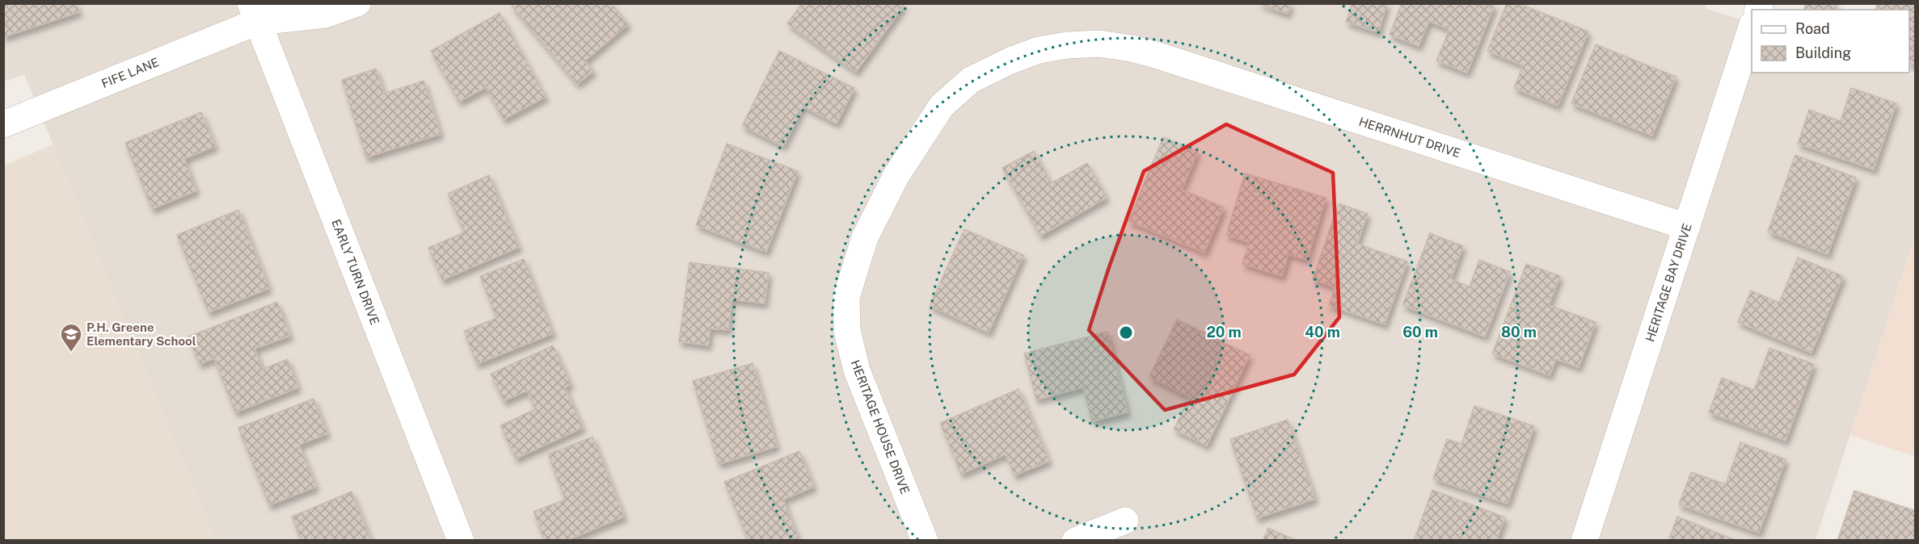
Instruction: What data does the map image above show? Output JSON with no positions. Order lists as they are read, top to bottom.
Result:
{
  "streets": {
    "street": [
      "FIFE LANE",
      "HERRNHUT DRIVE",
      "EARLY TURN DRIVE",
      "HERITAGE BAY DRIVE",
      "HERITAGE HOUSE DRIVE"
    ]
  },
  "crossings": [
    ["FIFE LANE", "EARLY TURN DRIVE"],
    ["HERRNHUT DRIVE", "HERITAGE BAY DRIVE"],
    ["HERRNHUT DRIVE", "HERITAGE HOUSE DRIVE"]
  ],
  "places": {
    "school or university": ["P.H. Greene Elementary School"]
  },
  "legend": ["Road", "Building"],
  "rings": [
    "20 m",
    "40 m",
    "60 m",
    "80 m"
  ]
}
